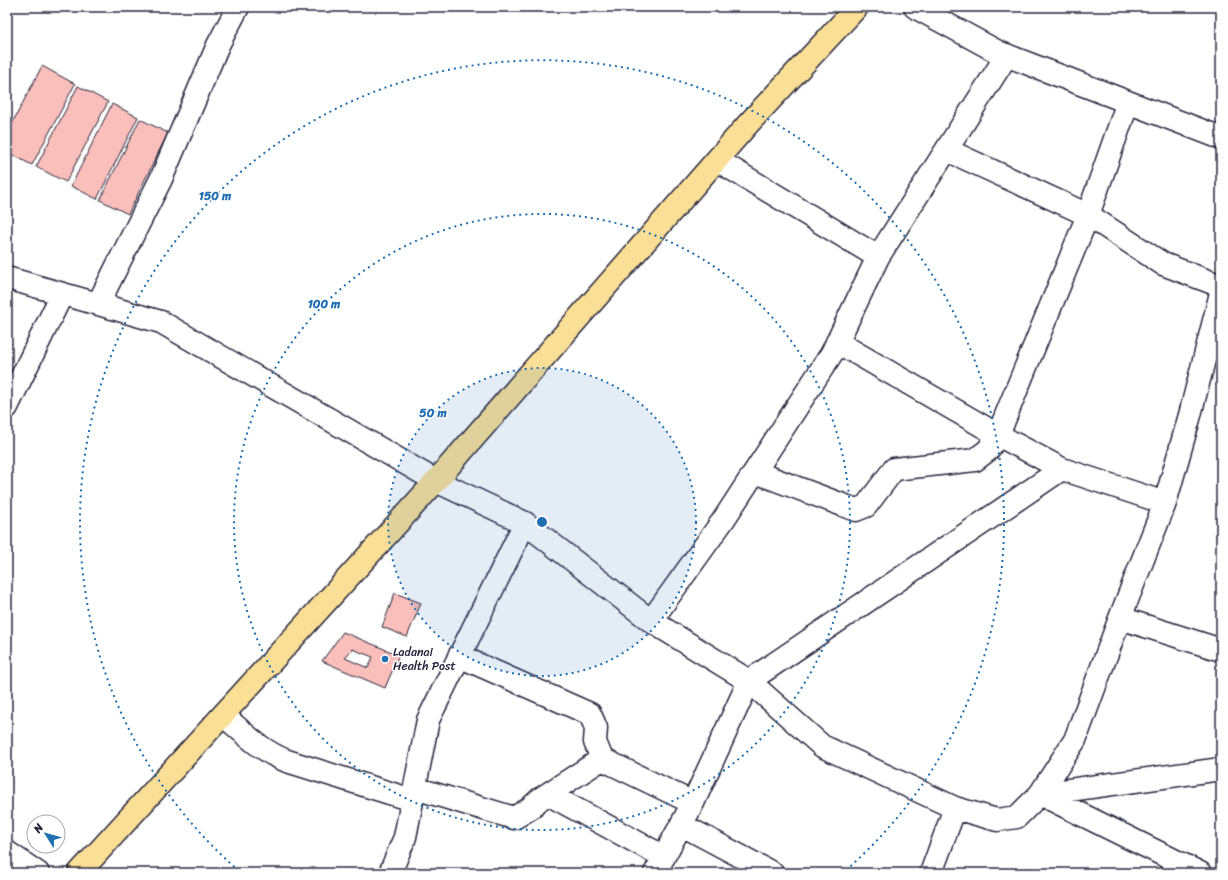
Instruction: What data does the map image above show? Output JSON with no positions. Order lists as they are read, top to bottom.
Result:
{
  "places": ["Ladanai Health Post"],
  "north": "top left",
  "rings": ["150 m", "100 m", "50 m"]
}
